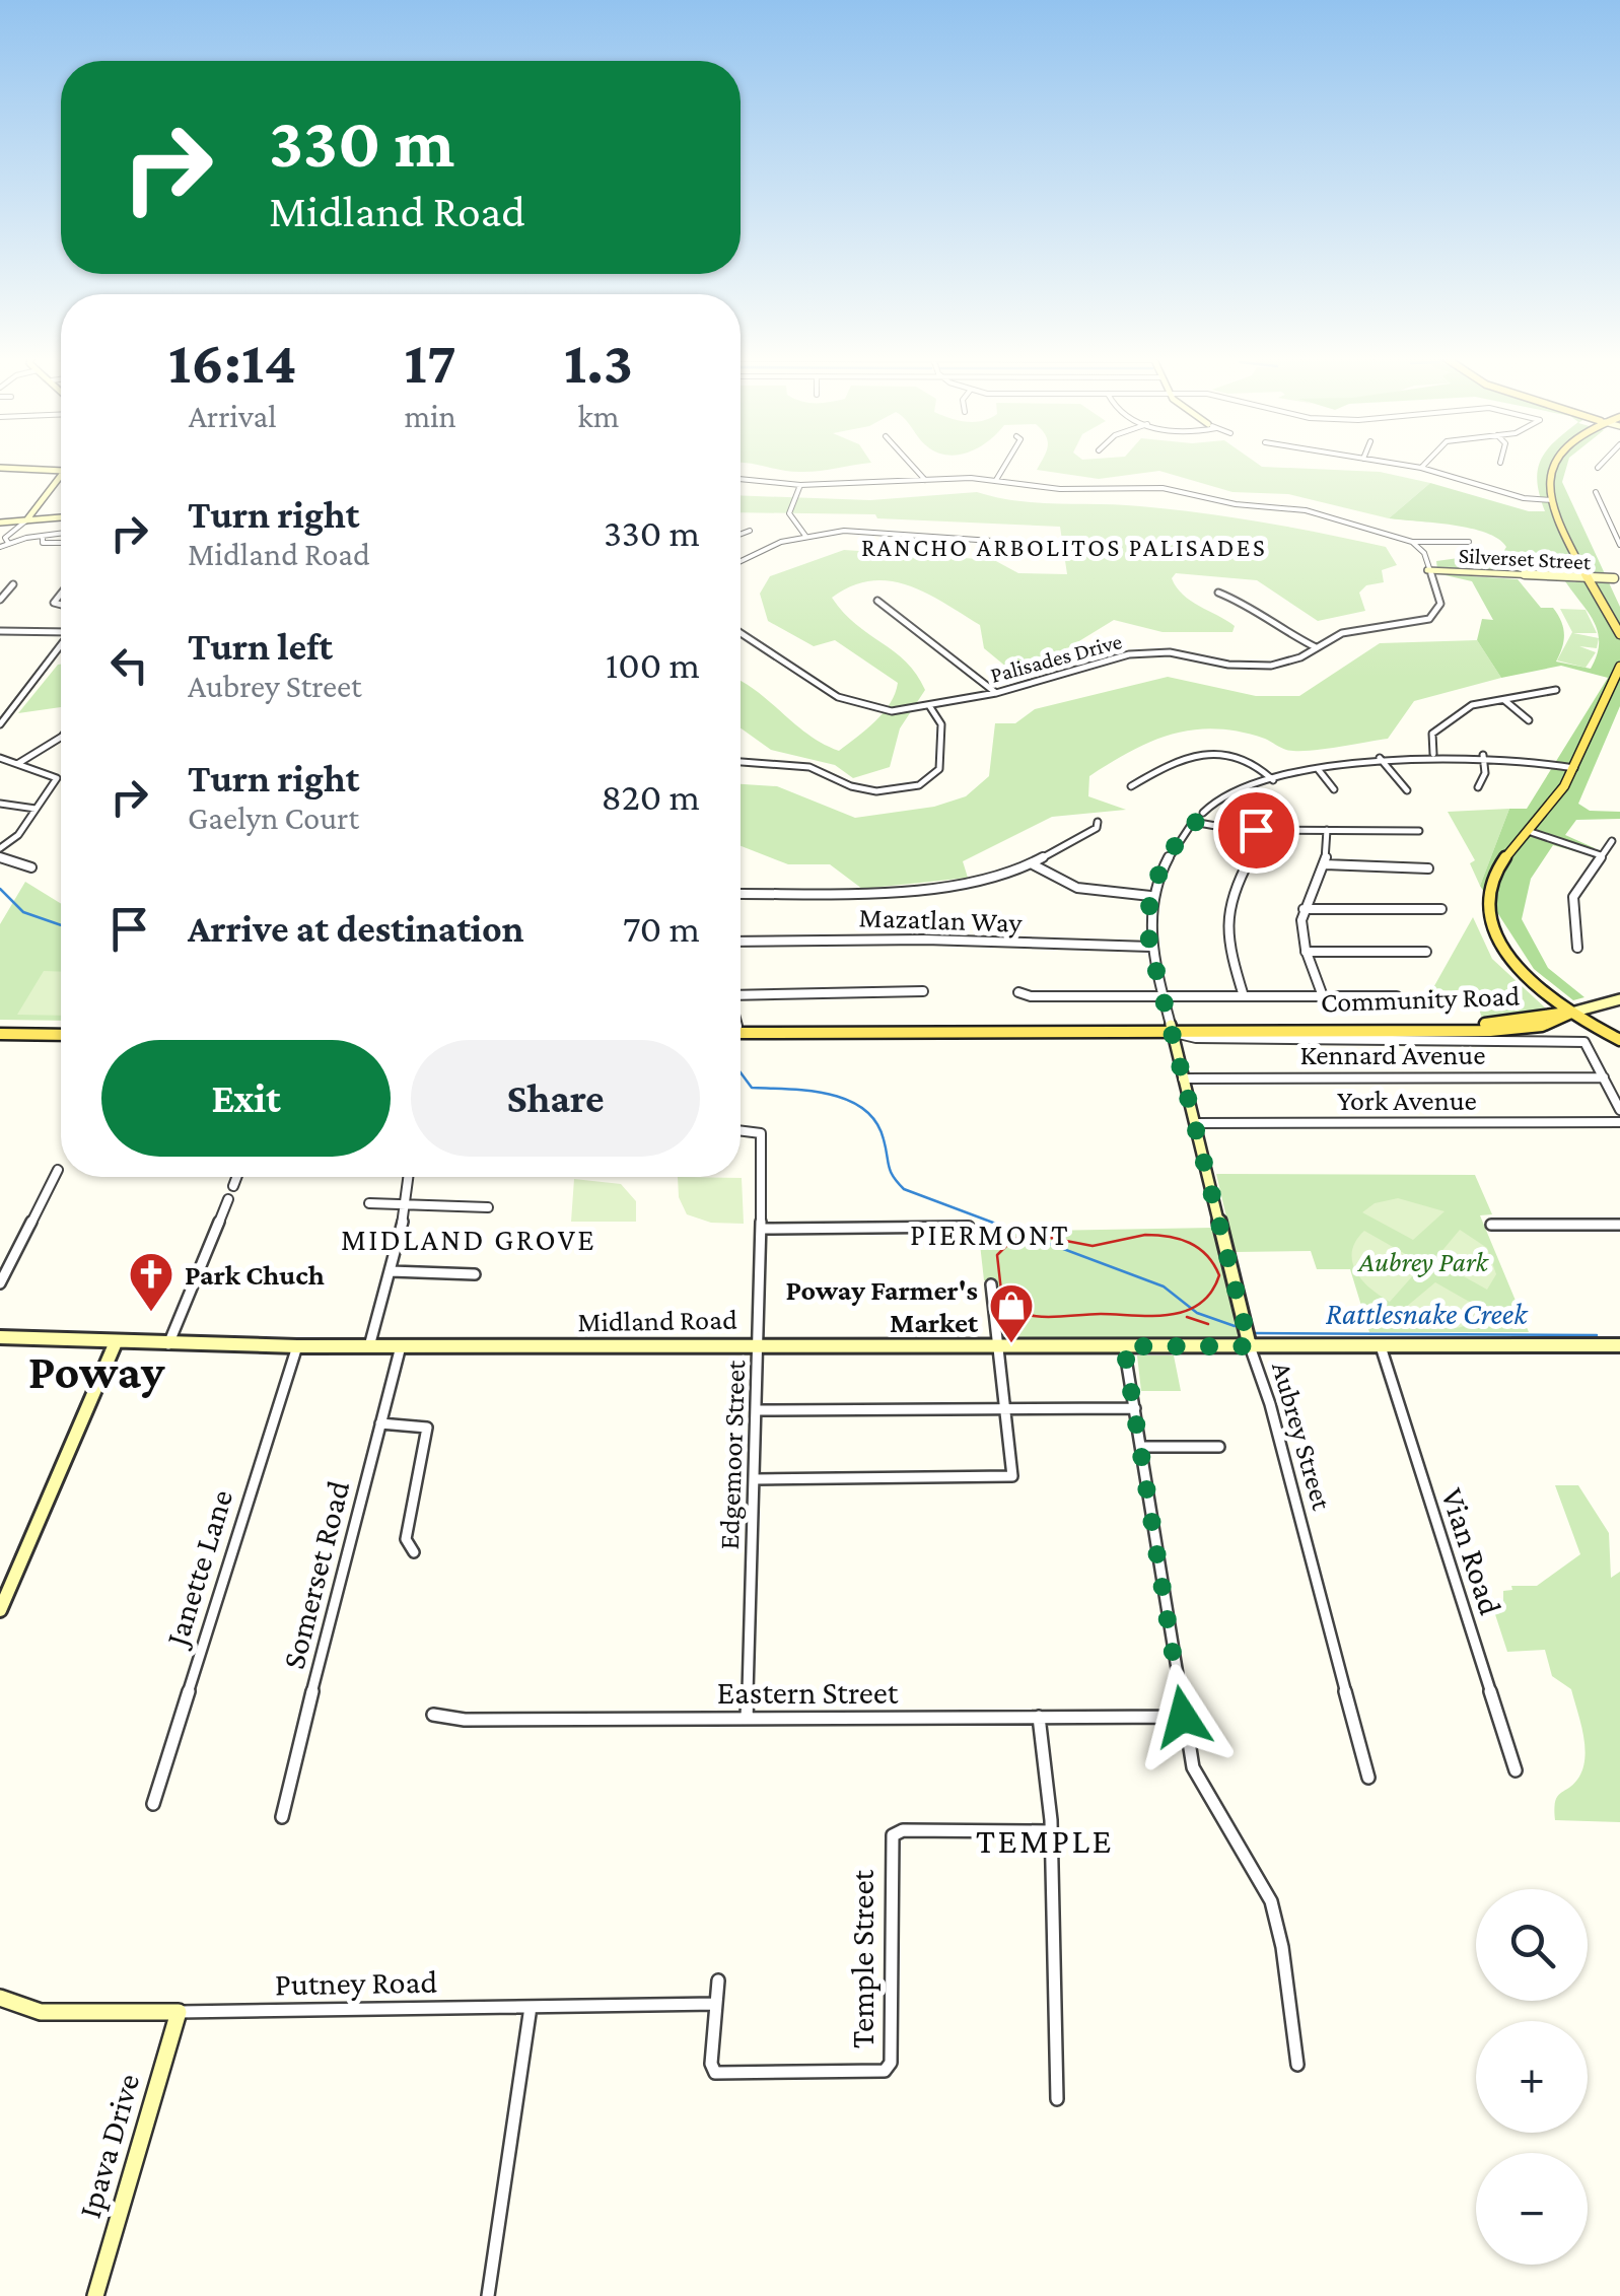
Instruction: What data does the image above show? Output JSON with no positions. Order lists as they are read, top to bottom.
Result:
{
  "streets": {
    "main road": ["Community Road"],
    "street": [
      "Silverset Street",
      "Palisades Drive",
      "Mazatlan Way",
      "Kennard Avenue",
      "York Avenue",
      "Midland Road",
      "Aubrey Street",
      "Edgemoor Street",
      "Vian Road",
      "Janette Lane",
      "Somerset Road",
      "Eastern Street",
      "Temple Street",
      "Putney Road",
      "Ipava Drive"
    ]
  },
  "crossings": [
    ["Silverset Street", "Palisades Drive"],
    ["Mazatlan Way", "Aubrey Street"],
    ["Community Road", "Aubrey Street"],
    ["Kennard Avenue", "Aubrey Street"],
    ["York Avenue", "Aubrey Street"],
    ["Midland Road", "Aubrey Street"],
    ["Midland Road", "Edgemoor Street"],
    ["Midland Road", "Vian Road"],
    ["Midland Road", "Janette Lane"],
    ["Midland Road", "Somerset Road"],
    ["Edgemoor Street", "Eastern Street"],
    ["Temple Street", "Putney Road"],
    ["Putney Road", "Ipava Drive"]
  ],
  "districts": [
    "RANCHO ARBOLITOS PALISADES",
    "PIERMONT",
    "MIDLAND GROVE",
    "Poway",
    "TEMPLE"
  ],
  "water": ["Rattlesnake Creek"],
  "parks": ["Aubrey Park"],
  "places": {
    "church": ["Park Chuch"],
    "shop": ["Poway Farmer's Market"]
  },
  "page": {
    "turn": ["330 m", "Midland Road"],
    "eta": [
      "16:14",
      "Arrival",
      "17",
      "min",
      "1.3",
      "km"
    ],
    "list": [
      {
        "name": "Turn right",
        "note": "Midland Road",
        "value": "330 m"
      },
      {
        "name": "Turn left",
        "note": "Aubrey Street",
        "value": "100 m"
      },
      {
        "name": "Turn right",
        "note": "Gaelyn Court",
        "value": "820 m"
      },
      {
        "name": "Arrive at destination",
        "value": "70 m"
      }
    ],
    "buttons": ["Exit", "Share"],
    "map_buttons": ["+", "−"]
  }
}
